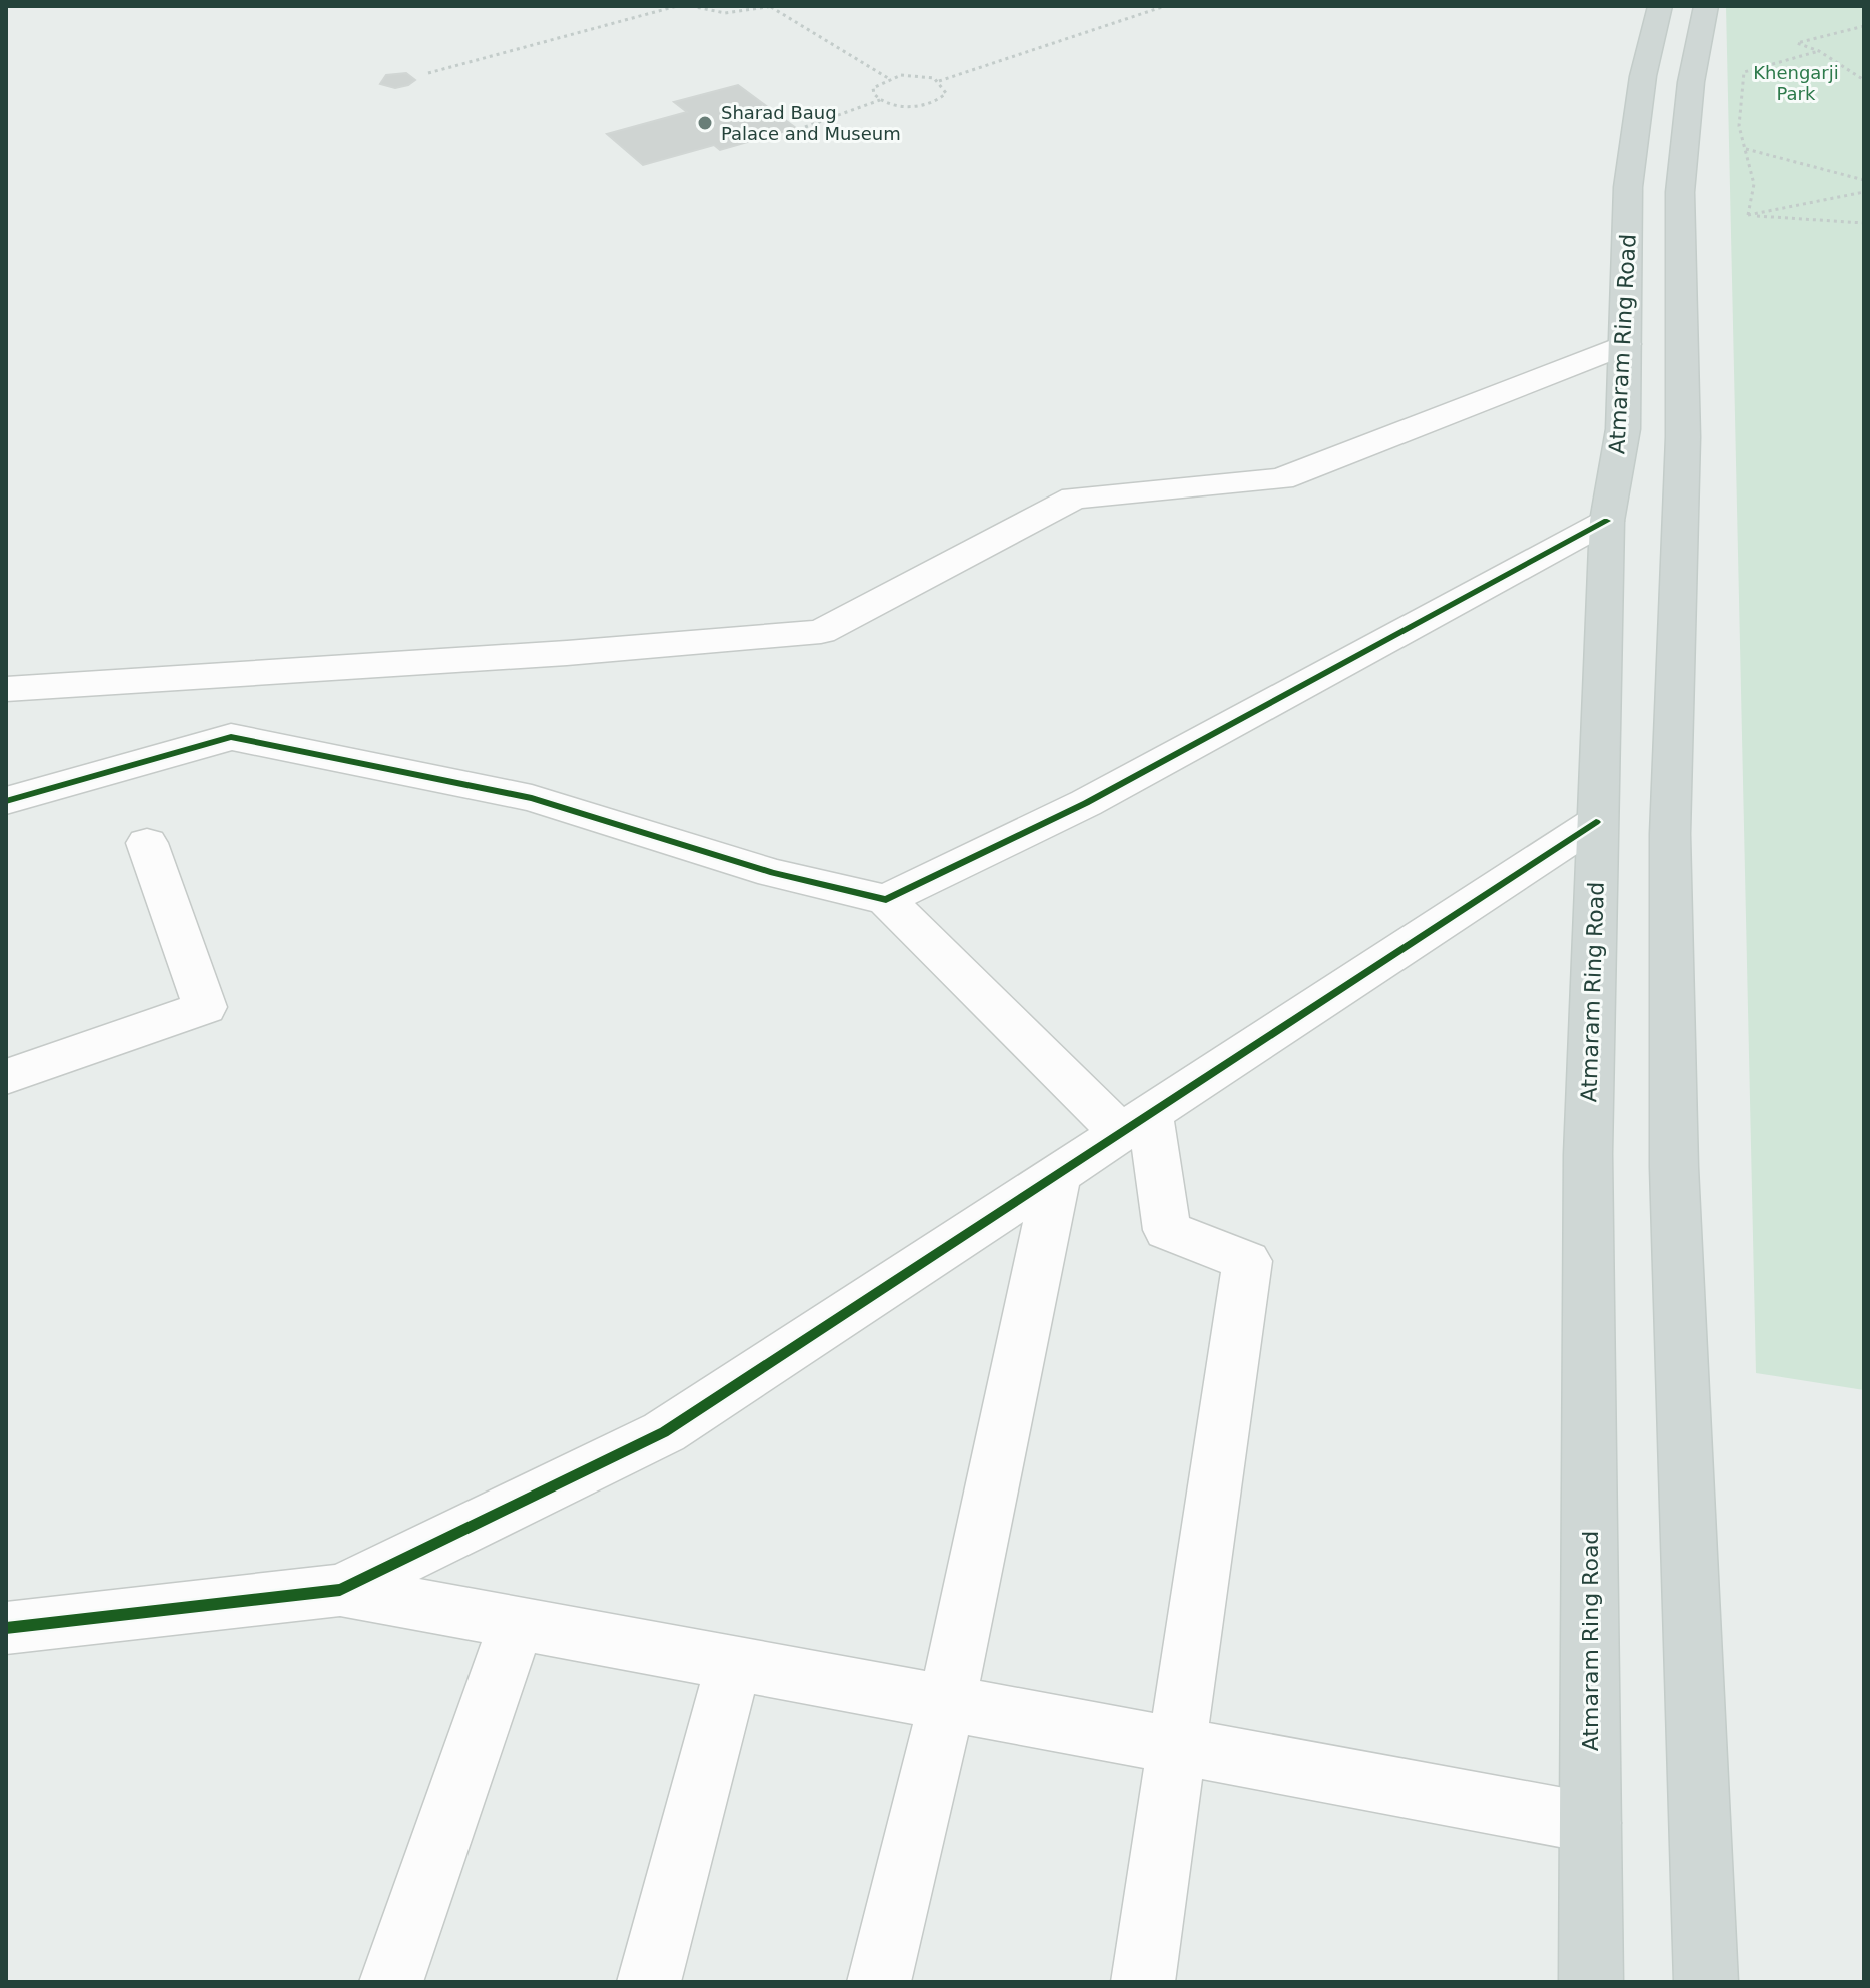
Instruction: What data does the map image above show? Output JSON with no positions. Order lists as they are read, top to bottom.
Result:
{
  "streets": {
    "main road": ["Atmaram Ring Road"]
  },
  "parks": ["Khengarji Park"],
  "places": ["Sharad Baug Palace and Museum"]
}
